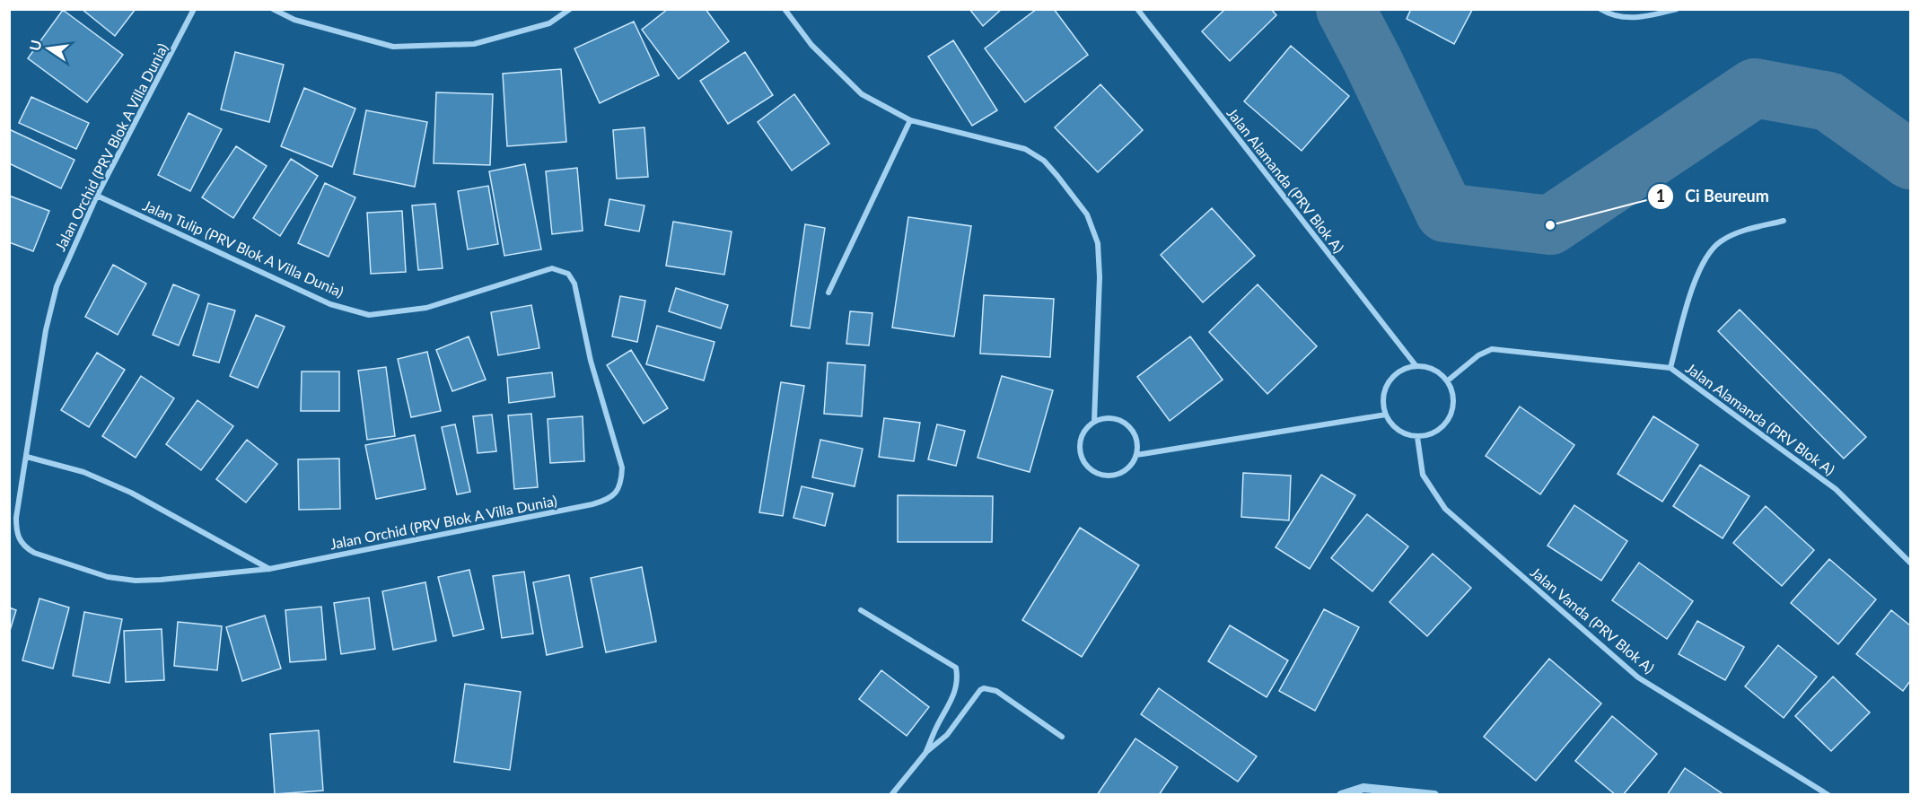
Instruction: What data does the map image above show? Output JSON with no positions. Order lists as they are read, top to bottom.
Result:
{
  "streets": {
    "street": [
      "Jalan Orchid (PRV Blok A Villa Dunia)",
      "Jalan Alamanda (PRV Blok A)",
      "Jalan Tulip (PRV Blok A Villa Dunia)",
      "Jalan Vanda (PRV Blok A)"
    ]
  },
  "crossings": [
    ["Jalan Orchid (PRV Blok A Villa Dunia)", "Jalan Tulip (PRV Blok A Villa Dunia)"],
    ["Jalan Alamanda (PRV Blok A)", "Jalan Vanda (PRV Blok A)"]
  ],
  "places": ["Ci Beureum"],
  "north": "left"
}
